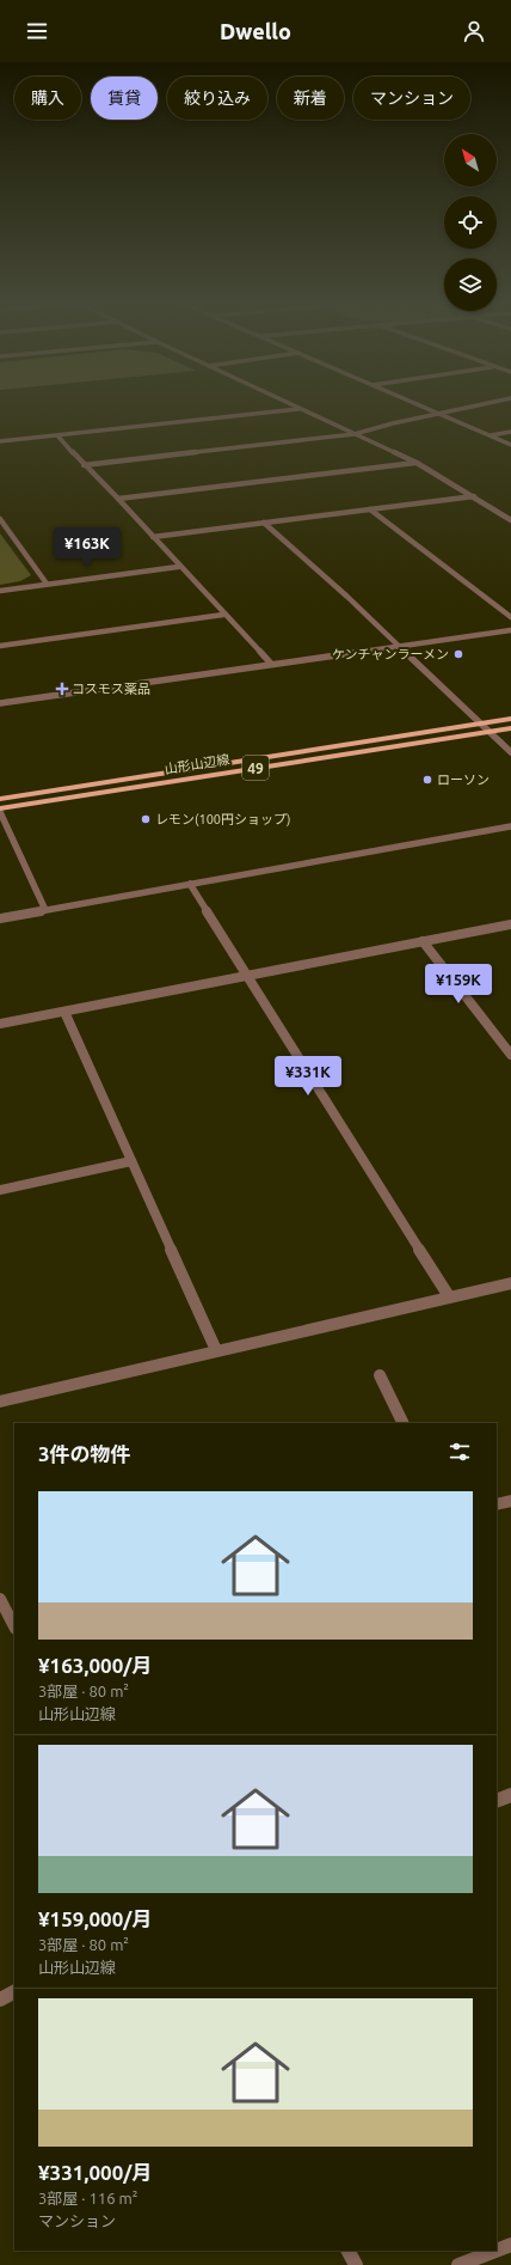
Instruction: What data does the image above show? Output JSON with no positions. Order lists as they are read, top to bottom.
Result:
{
  "streets": {
    "main road": ["山形山辺線", "49"]
  },
  "places": {
    "other": ["ケンチャンラーメン", "ローソン", "レモン(100円ショップ)"],
    "health": ["コスモス薬品"]
  },
  "north": "top left",
  "page": {
    "header": "Dwello",
    "chip": [
      "購入",
      "賃貸",
      "絞り込み",
      "新着",
      "マンション"
    ],
    "price": ["¥163K", "¥159K", "¥331K"],
    "heading": "3件の物件",
    "list": [
      {
        "name": "¥163,000/月",
        "note": "3部屋 · 80 m² · 山形山辺線"
      },
      {
        "name": "¥159,000/月",
        "note": "3部屋 · 80 m² · 山形山辺線"
      },
      {
        "name": "¥331,000/月",
        "note": "3部屋 · 116 m² · マンション"
      }
    ]
  }
}
